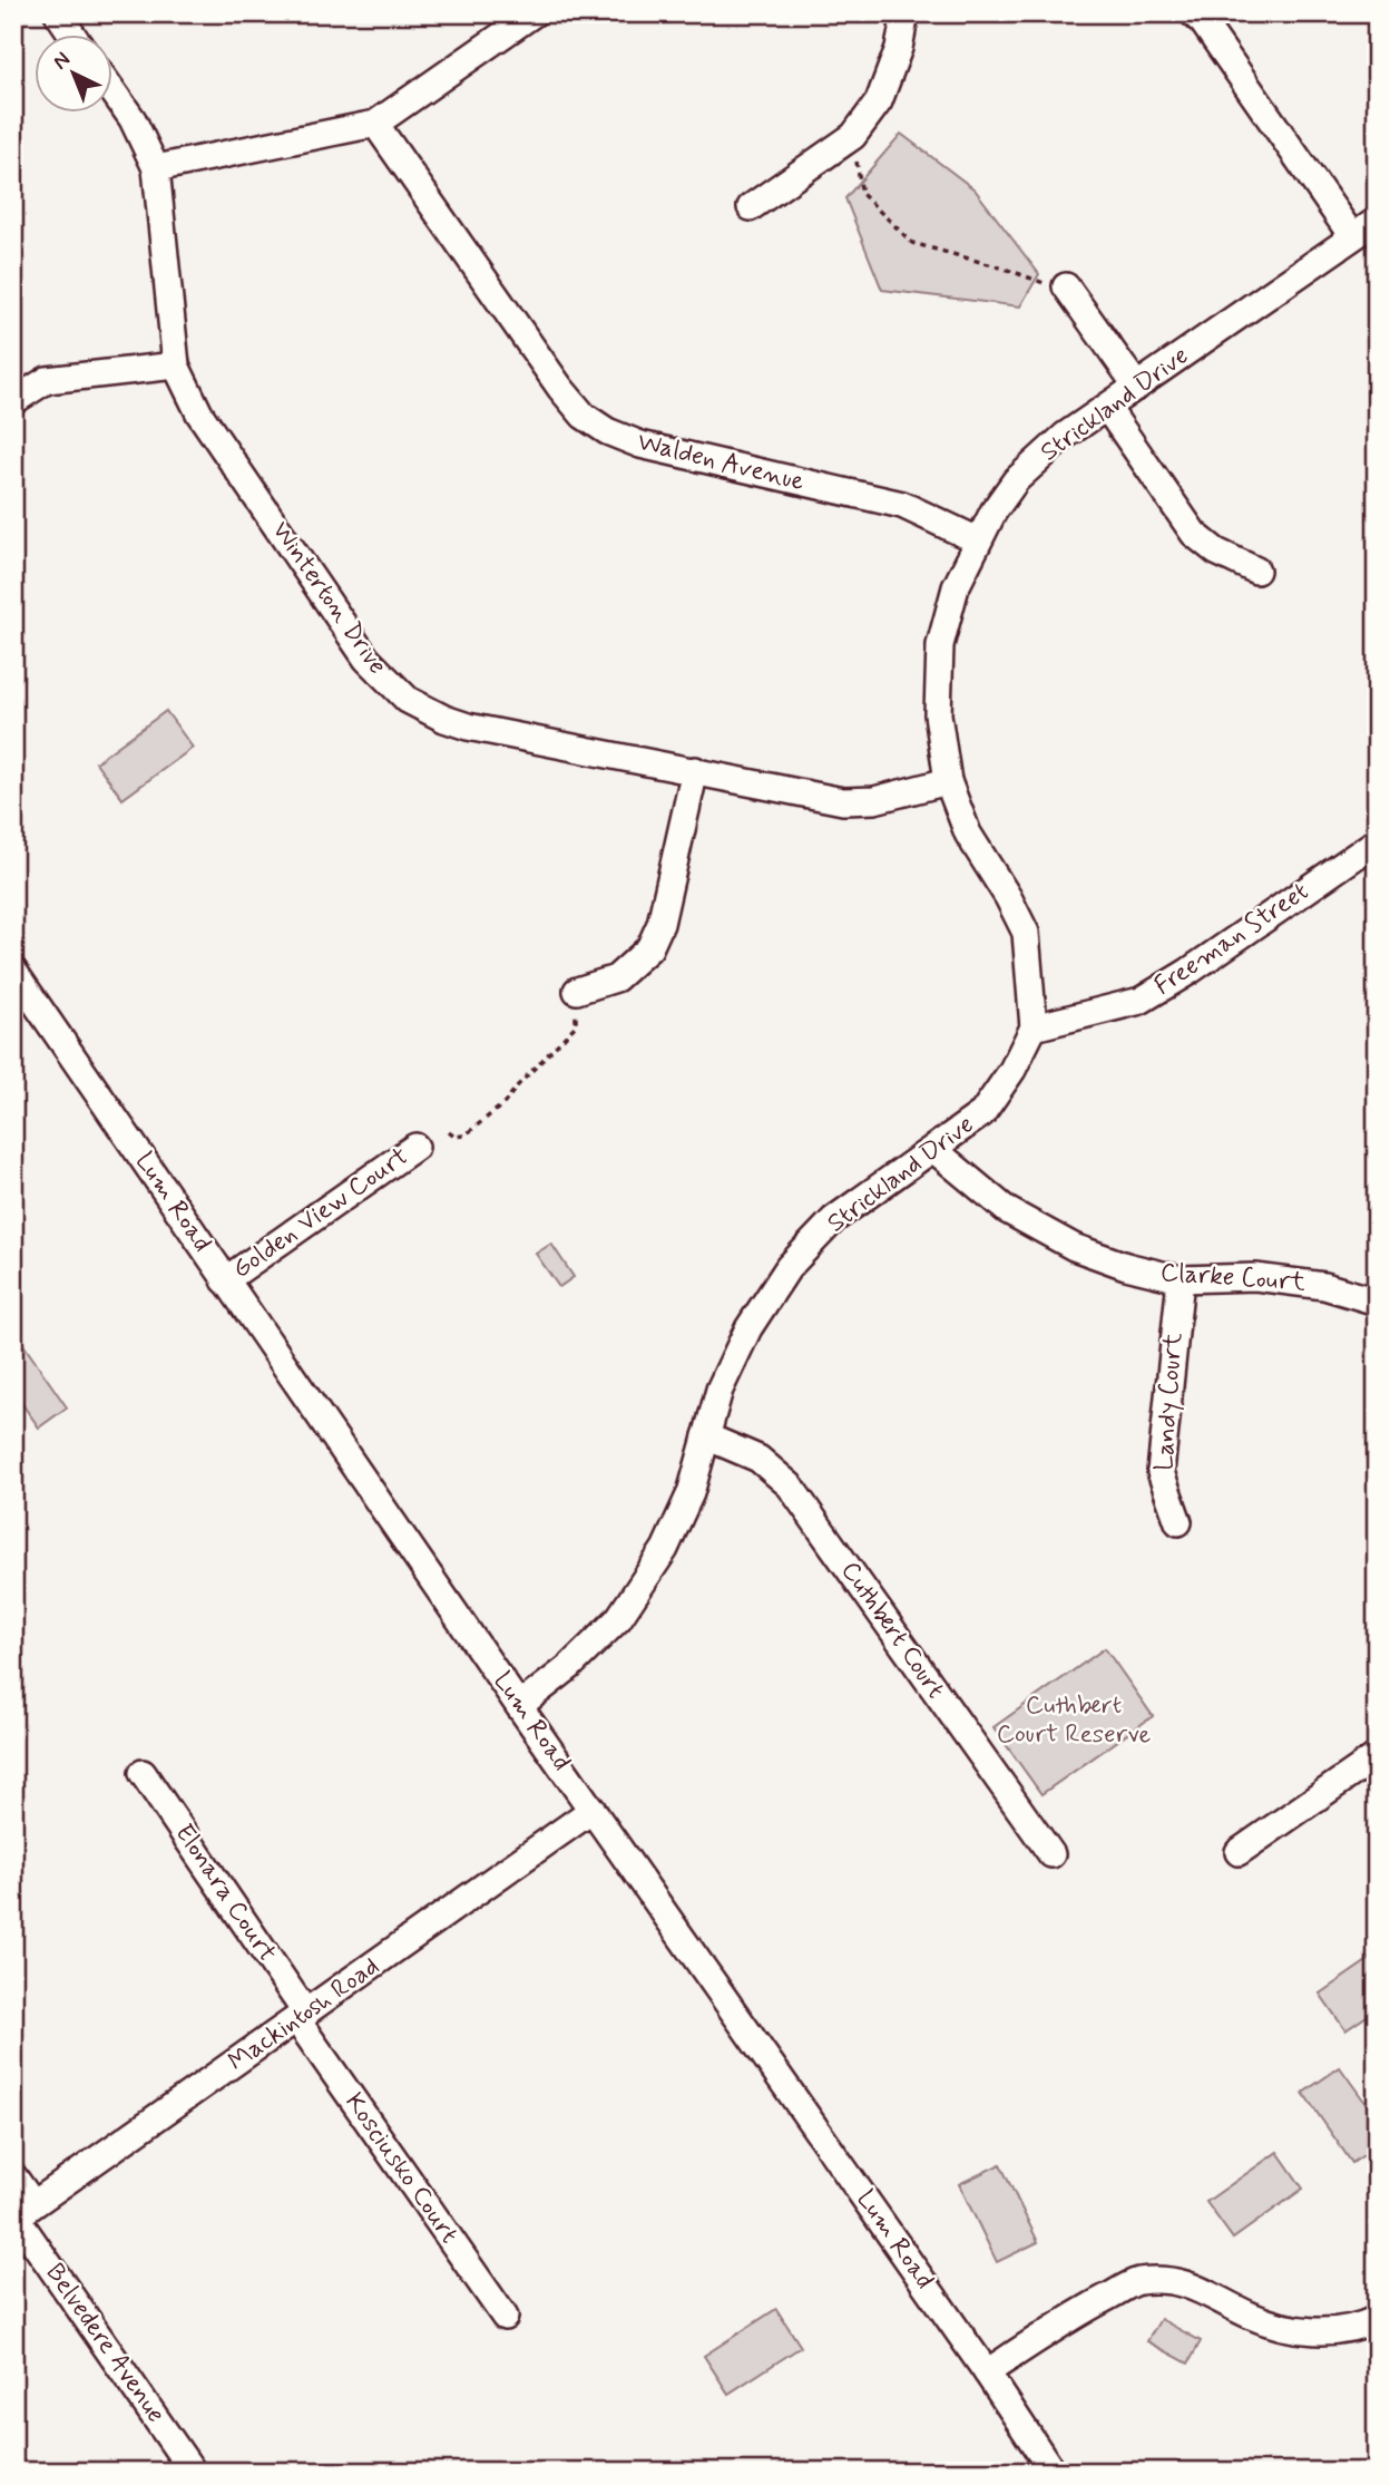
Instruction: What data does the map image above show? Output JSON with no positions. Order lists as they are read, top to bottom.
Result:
{
  "streets": {
    "street": [
      "Strickland Drive",
      "Walden Avenue",
      "Winterton Drive",
      "Freeman Street",
      "Lum Road",
      "Golden View Court",
      "Clarke Court",
      "Landy Court",
      "Cuthbert Court",
      "Elonara Court",
      "Mackintosh Road",
      "Kosciusko Court",
      "Belvedere Avenue"
    ]
  },
  "crossings": [
    ["Strickland Drive", "Walden Avenue"],
    ["Strickland Drive", "Winterton Drive"],
    ["Strickland Drive", "Freeman Street"],
    ["Strickland Drive", "Lum Road"],
    ["Strickland Drive", "Clarke Court"],
    ["Strickland Drive", "Cuthbert Court"],
    ["Lum Road", "Golden View Court"],
    ["Lum Road", "Mackintosh Road"],
    ["Clarke Court", "Landy Court"],
    ["Elonara Court", "Mackintosh Road"],
    ["Elonara Court", "Kosciusko Court"],
    ["Mackintosh Road", "Kosciusko Court"],
    ["Mackintosh Road", "Belvedere Avenue"]
  ],
  "parks": ["Cuthbert Court Reserve"],
  "north": "top left"
}
